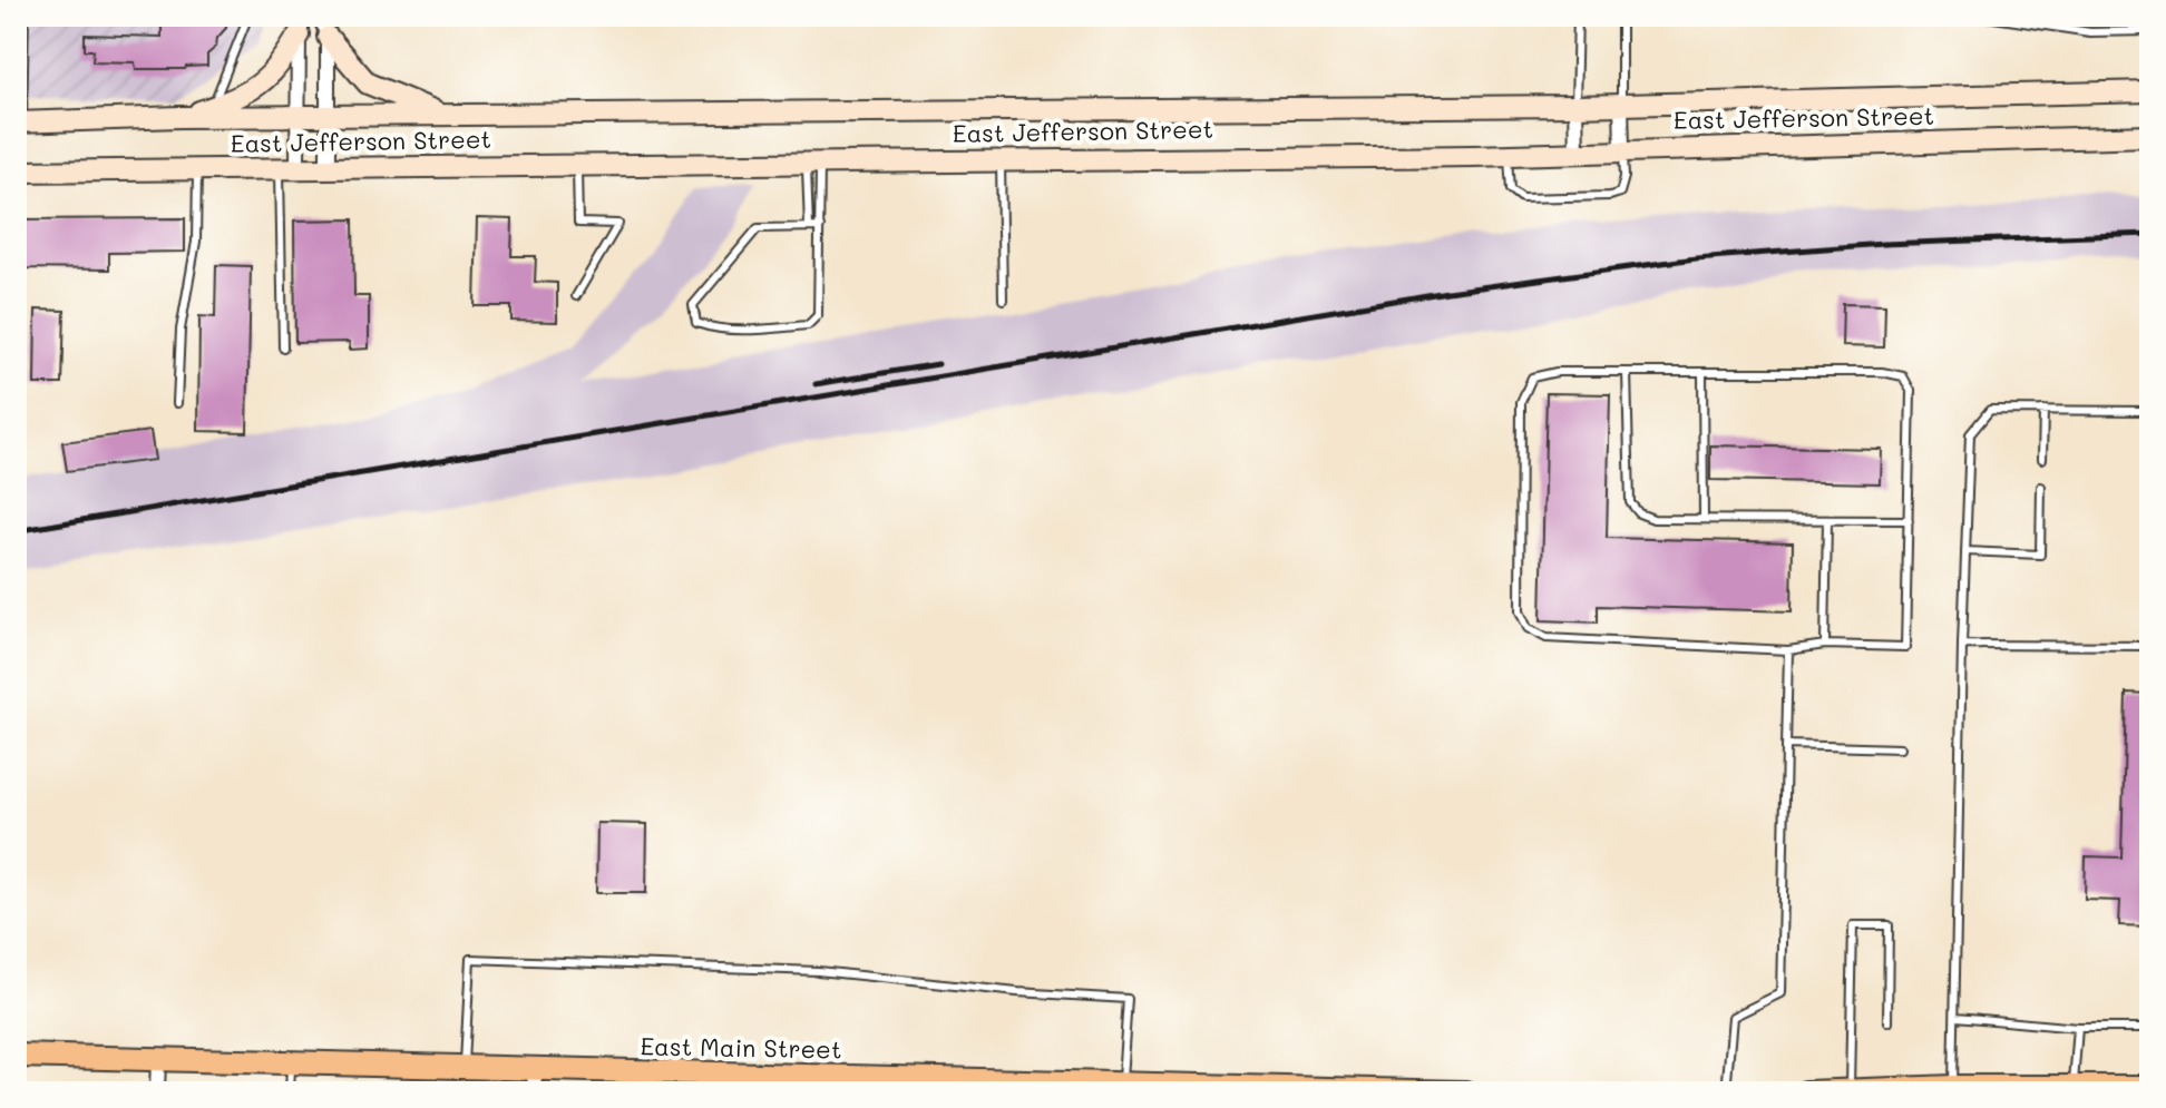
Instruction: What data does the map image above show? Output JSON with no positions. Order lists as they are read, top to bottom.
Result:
{
  "streets": {
    "main road": ["East Jefferson Street", "East Main Street"]
  }
}
